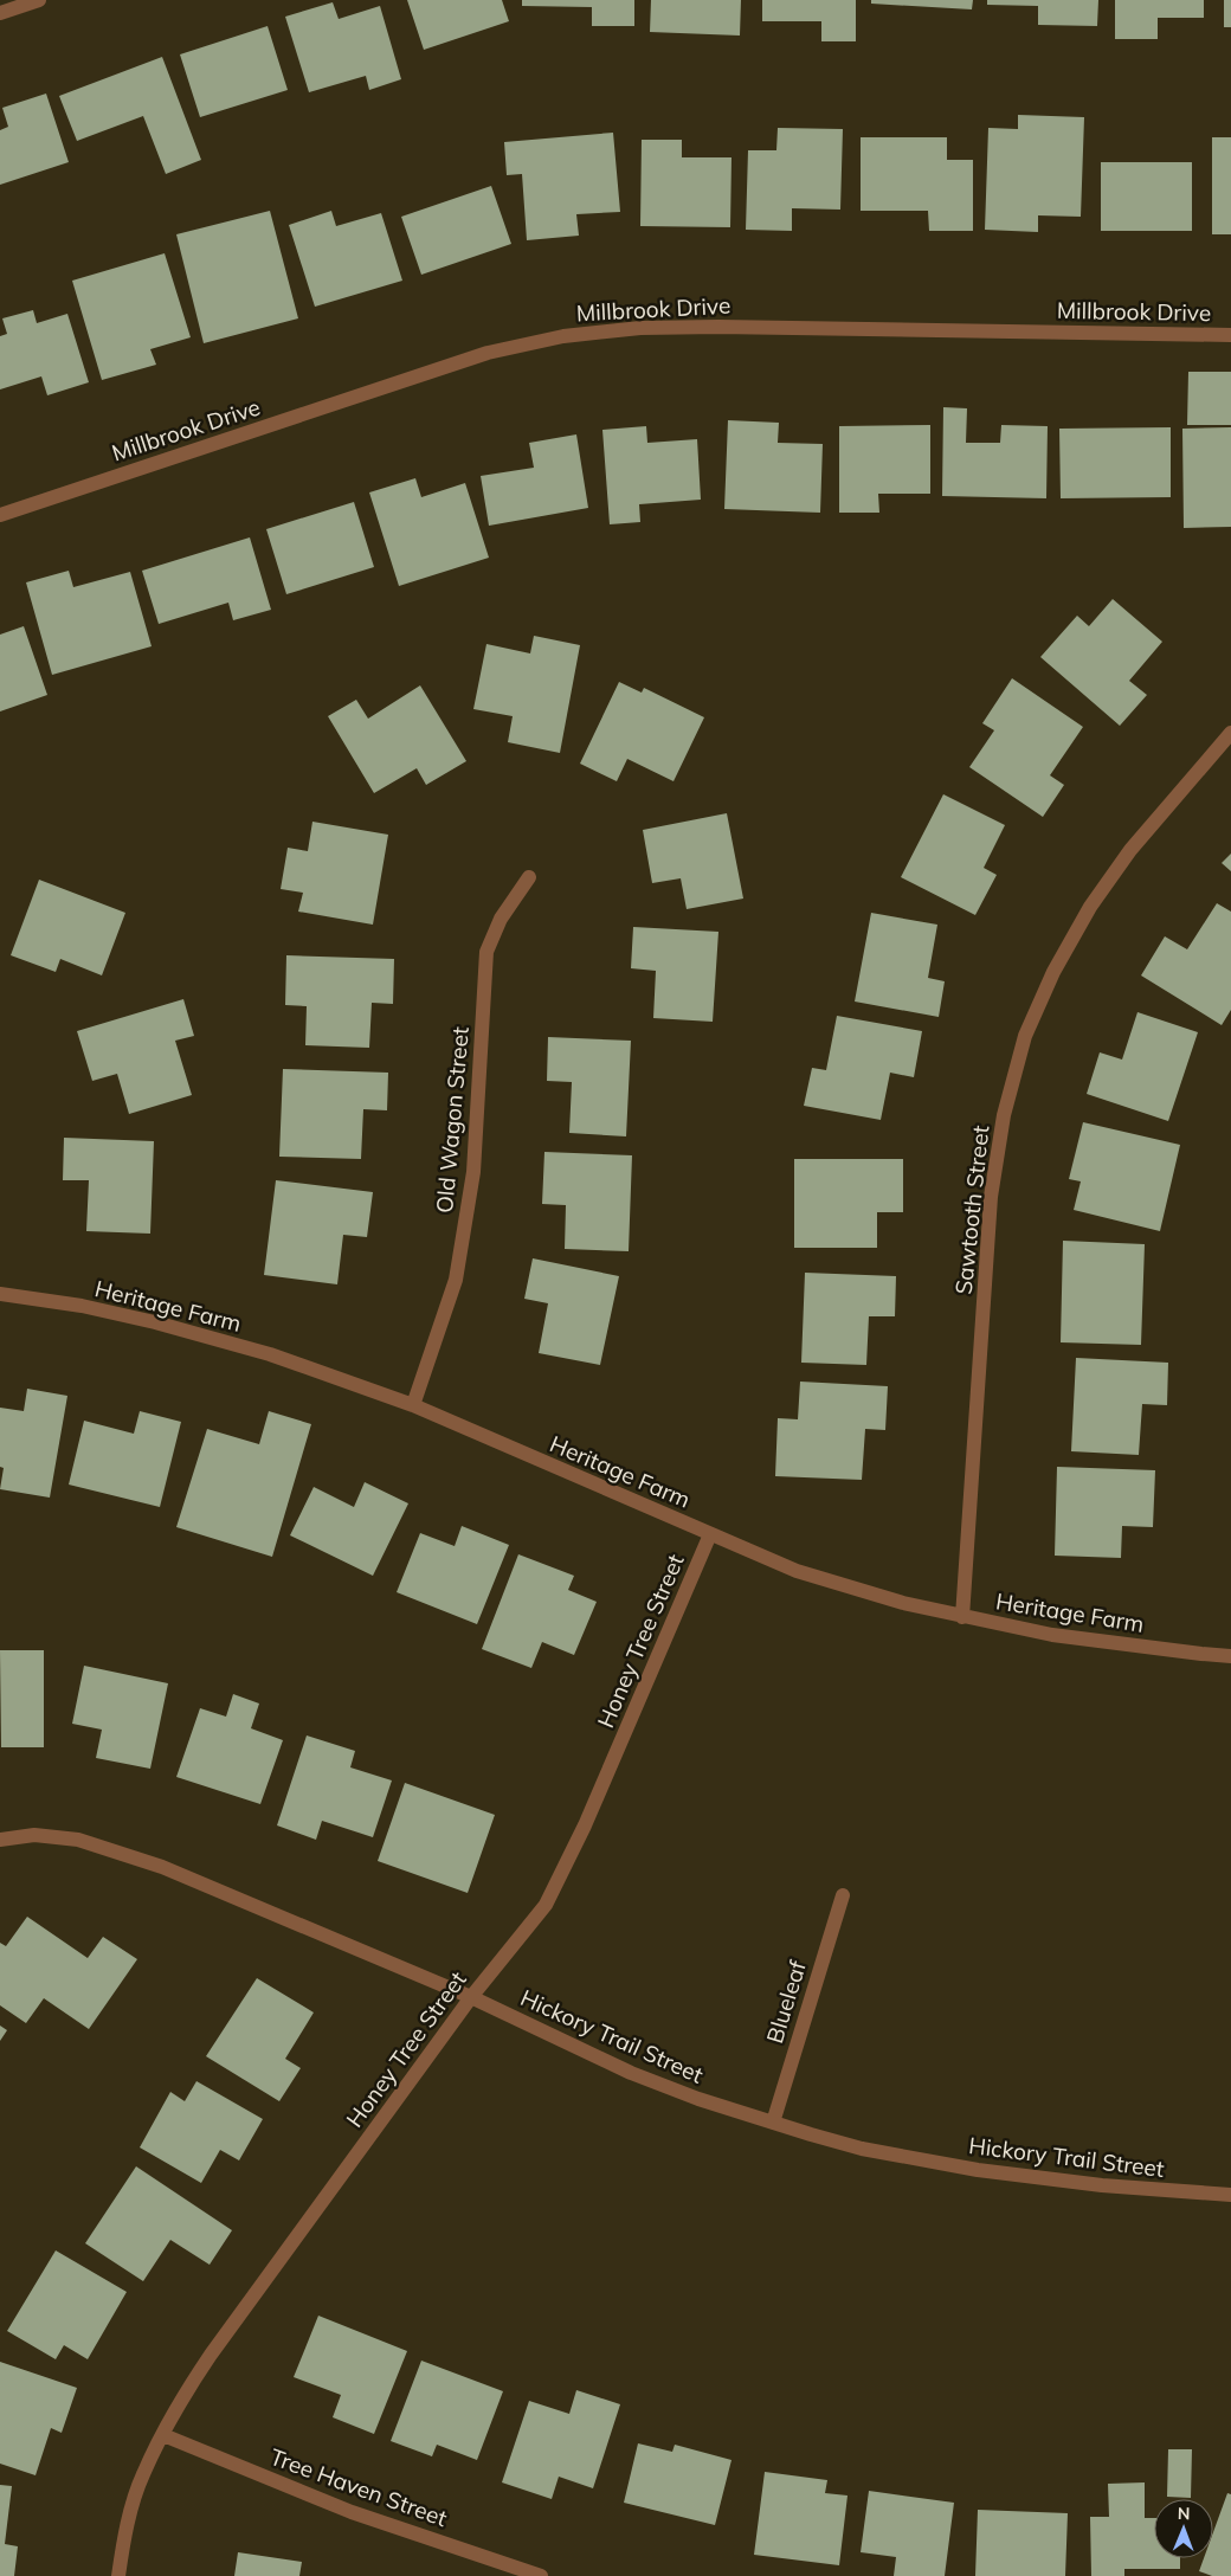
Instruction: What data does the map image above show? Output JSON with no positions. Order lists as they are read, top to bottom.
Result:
{
  "streets": {
    "street": [
      "Millbrook Drive",
      "Old Wagon Street",
      "Sawtooth Street",
      "Heritage Farm",
      "Honey Tree Street",
      "Blueleaf",
      "Hickory Trail Street",
      "Tree Haven Street"
    ]
  },
  "crossings": [
    ["Old Wagon Street", "Heritage Farm"],
    ["Sawtooth Street", "Heritage Farm"],
    ["Heritage Farm", "Honey Tree Street"],
    ["Honey Tree Street", "Hickory Trail Street"],
    ["Honey Tree Street", "Tree Haven Street"],
    ["Blueleaf", "Hickory Trail Street"]
  ],
  "north": "top"
}
